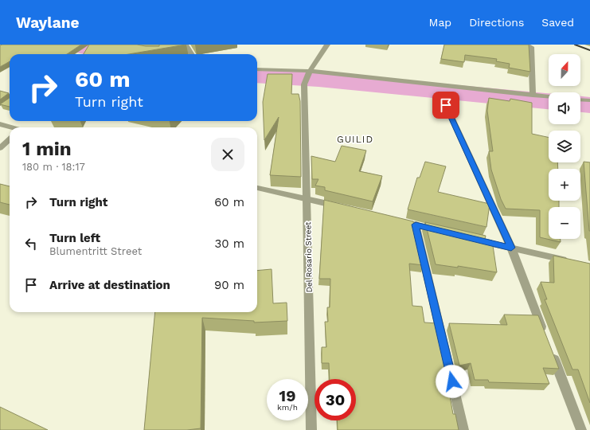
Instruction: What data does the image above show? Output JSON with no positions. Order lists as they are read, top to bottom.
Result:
{
  "streets": {
    "street": ["Del Rosario Street"]
  },
  "districts": ["GUILID"],
  "north": "top",
  "page": {
    "header": "Waylane",
    "nav": ["Map", "Directions", "Saved"],
    "map_buttons": ["+", "−"],
    "turn": ["60 m", "Turn right"],
    "heading": ["1 min", "180 m · 18:17"],
    "list": [
      {
        "name": "Turn right",
        "value": "60 m"
      },
      {
        "name": "Turn left",
        "note": "Blumentritt Street",
        "value": "30 m"
      },
      {
        "name": "Arrive at destination",
        "value": "90 m"
      }
    ],
    "speed": "19 km/h",
    "limit": "30"
  }
}
